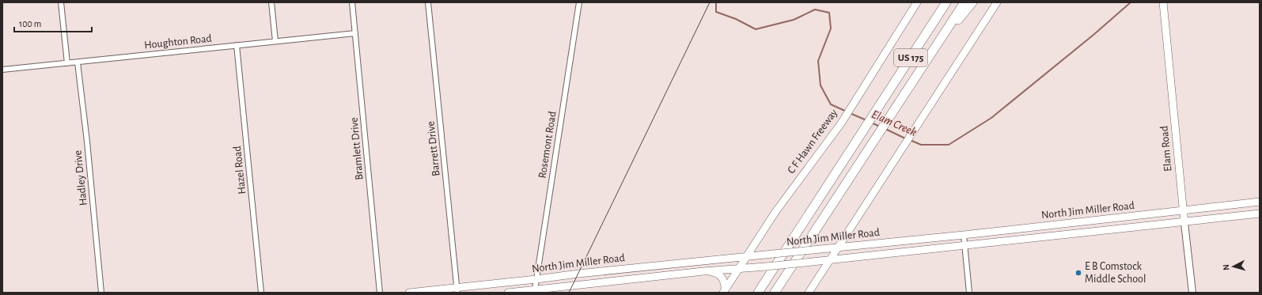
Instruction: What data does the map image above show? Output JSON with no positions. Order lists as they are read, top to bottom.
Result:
{
  "streets": {
    "highway": ["US 175"],
    "main road": ["C F Hawn Freeway", "Elam Road", "North Jim Miller Road"],
    "street": [
      "Houghton Road",
      "Rosemont Road",
      "Bramlett Drive",
      "Barrett Drive",
      "Hazel Road",
      "Hadley Drive"
    ]
  },
  "crossings": [
    ["Houghton Road", "Bramlett Drive"],
    ["Houghton Road", "Hazel Road"],
    ["Houghton Road", "Hadley Drive"],
    ["C F Hawn Freeway", "North Jim Miller Road"],
    ["Rosemont Road", "North Jim Miller Road"],
    ["Barrett Drive", "North Jim Miller Road"],
    ["Elam Road", "North Jim Miller Road"]
  ],
  "water": ["Elam Creek"],
  "places": ["E B Comstock Middle School"],
  "scale_bar": "100 m",
  "north": "left"
}
